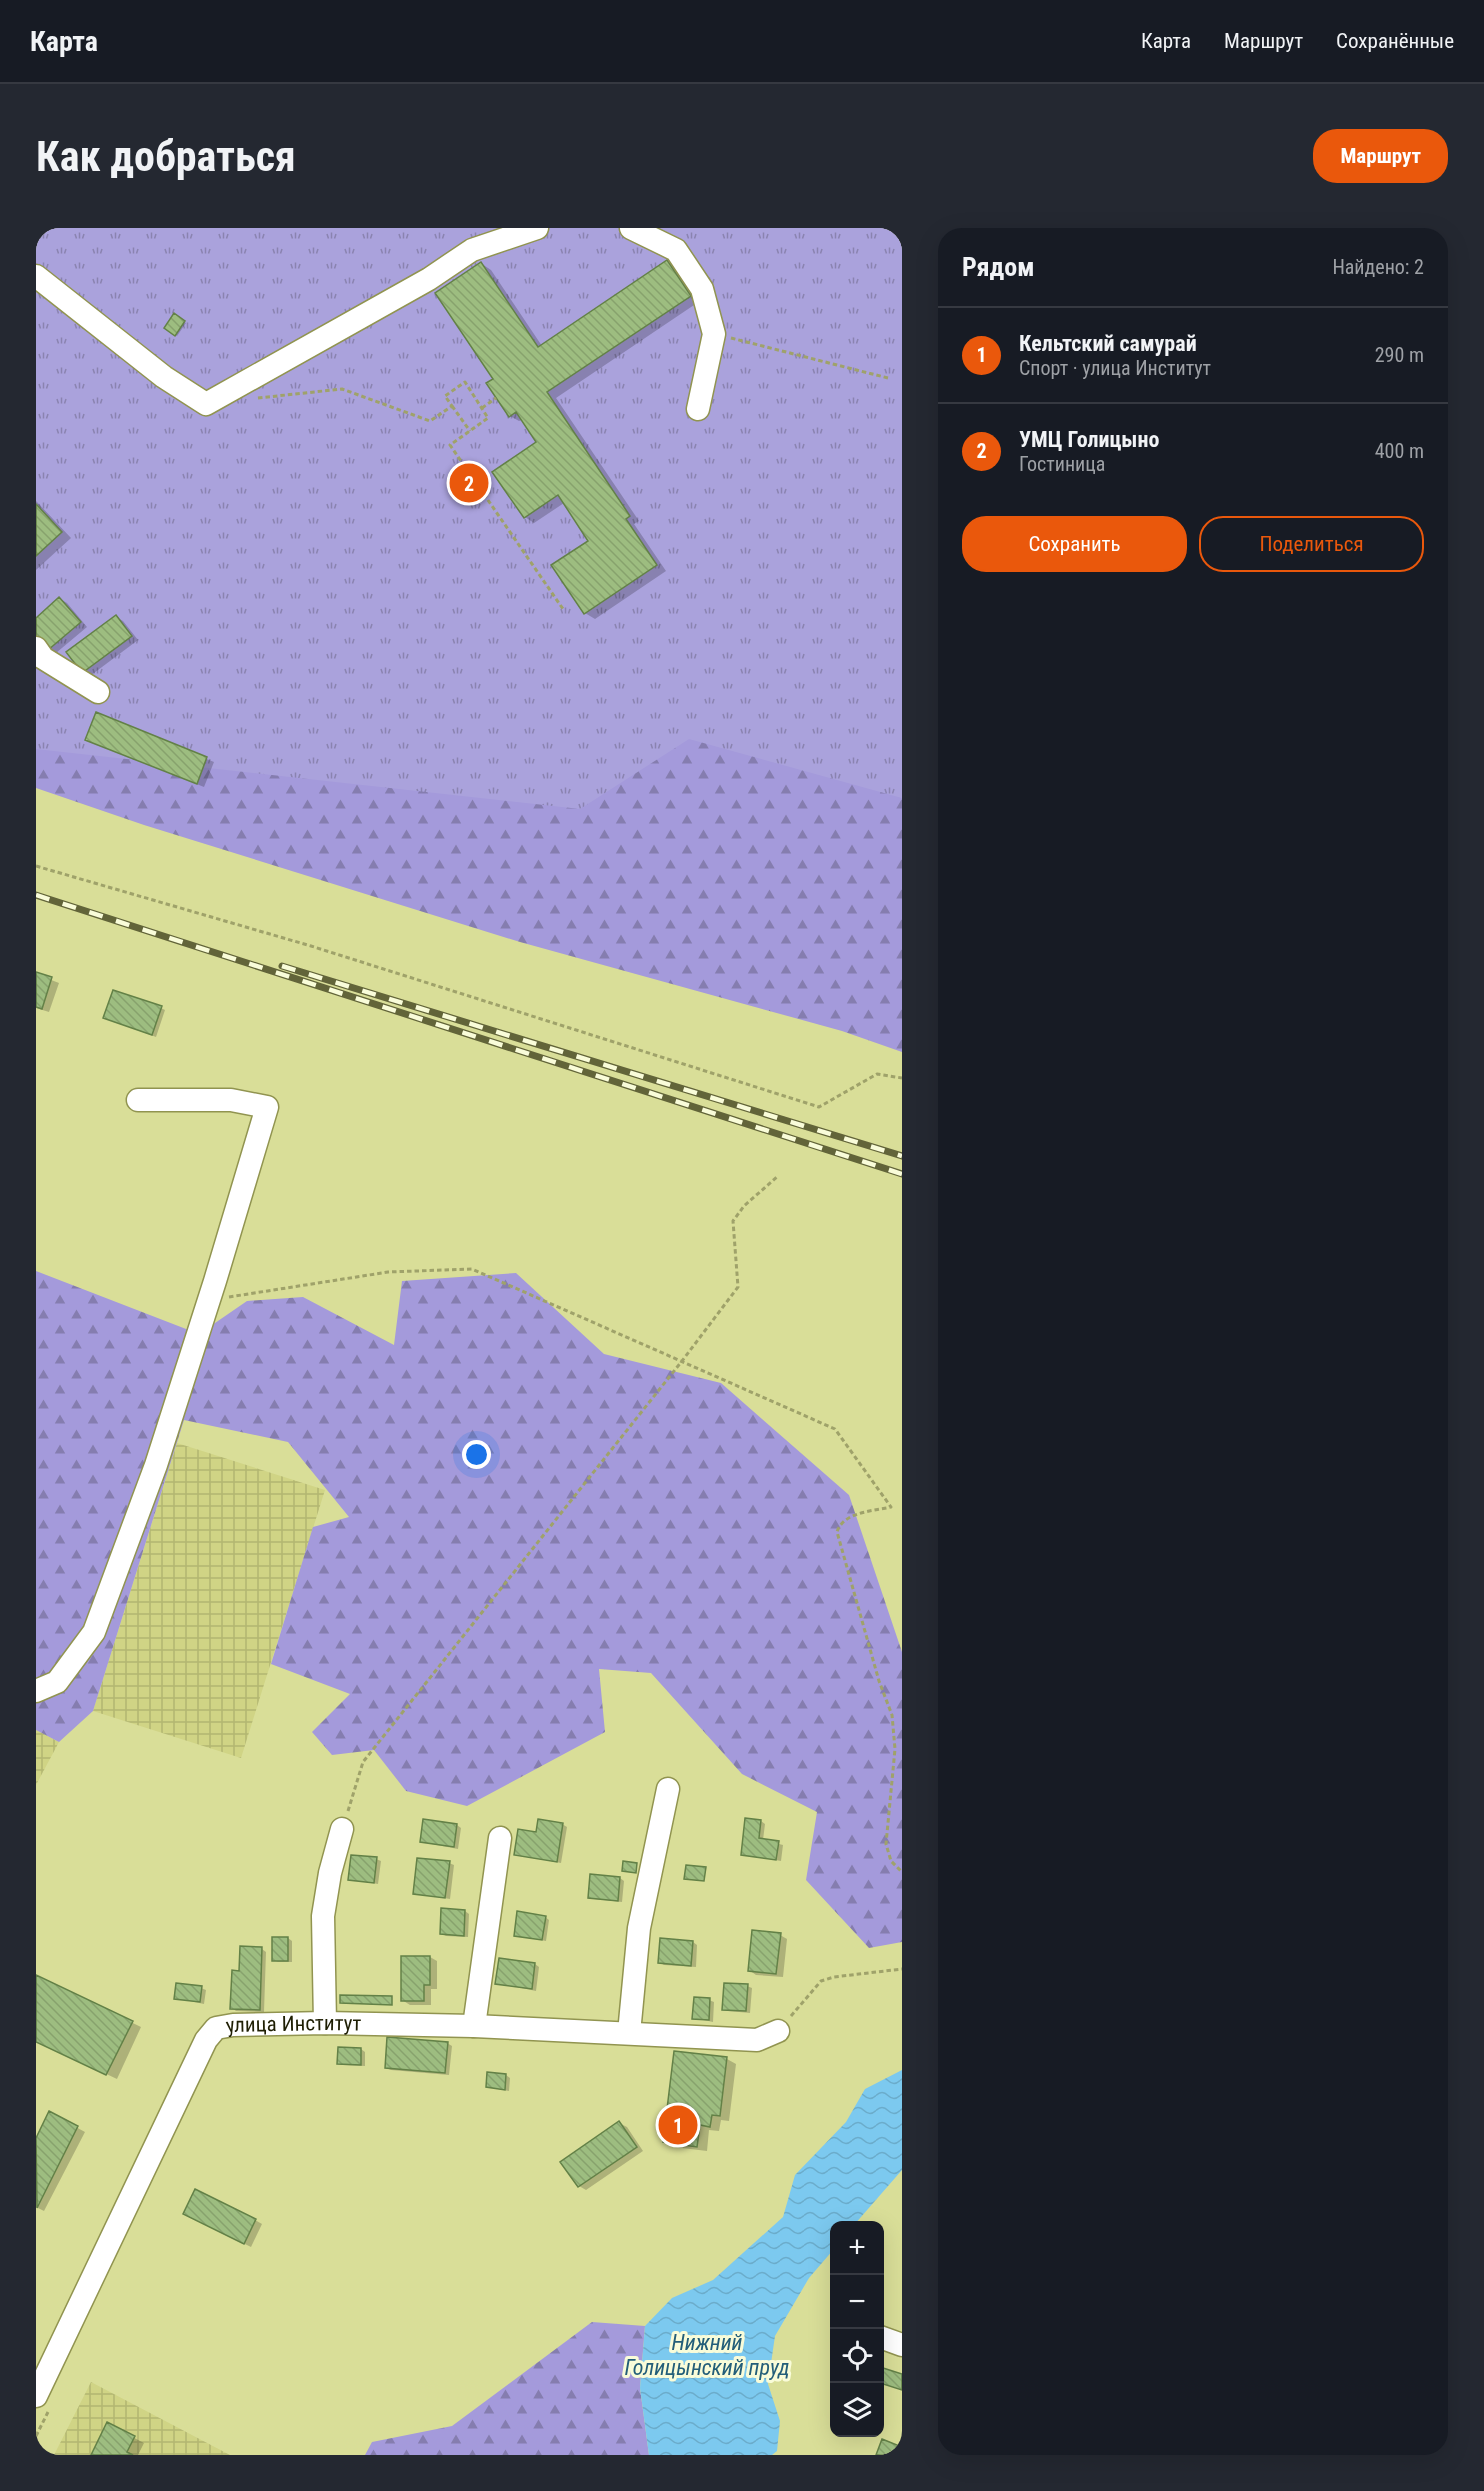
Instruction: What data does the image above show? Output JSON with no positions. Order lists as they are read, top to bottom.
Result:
{
  "streets": {
    "street": ["улица Институт"]
  },
  "water": ["Нижний Голицынский пруд"],
  "page": {
    "header": "Карта",
    "nav": ["Карта", "Маршрут", "Сохранённые"],
    "buttons": [
      "Маршрут",
      ["Сохранить", "Поделиться"]
    ],
    "title": "Как добраться",
    "heading": ["Рядом", "Найдено: 2"],
    "list": [
      {
        "mark": "1",
        "name": "Кельтский самурай",
        "note": "Спорт · улица Институт",
        "value": "290 m"
      },
      {
        "mark": "2",
        "name": "УМЦ Голицыно",
        "note": "Гостиница",
        "value": "400 m"
      }
    ],
    "pins": ["2", "1"],
    "map_buttons": ["+", "−"]
  }
}
